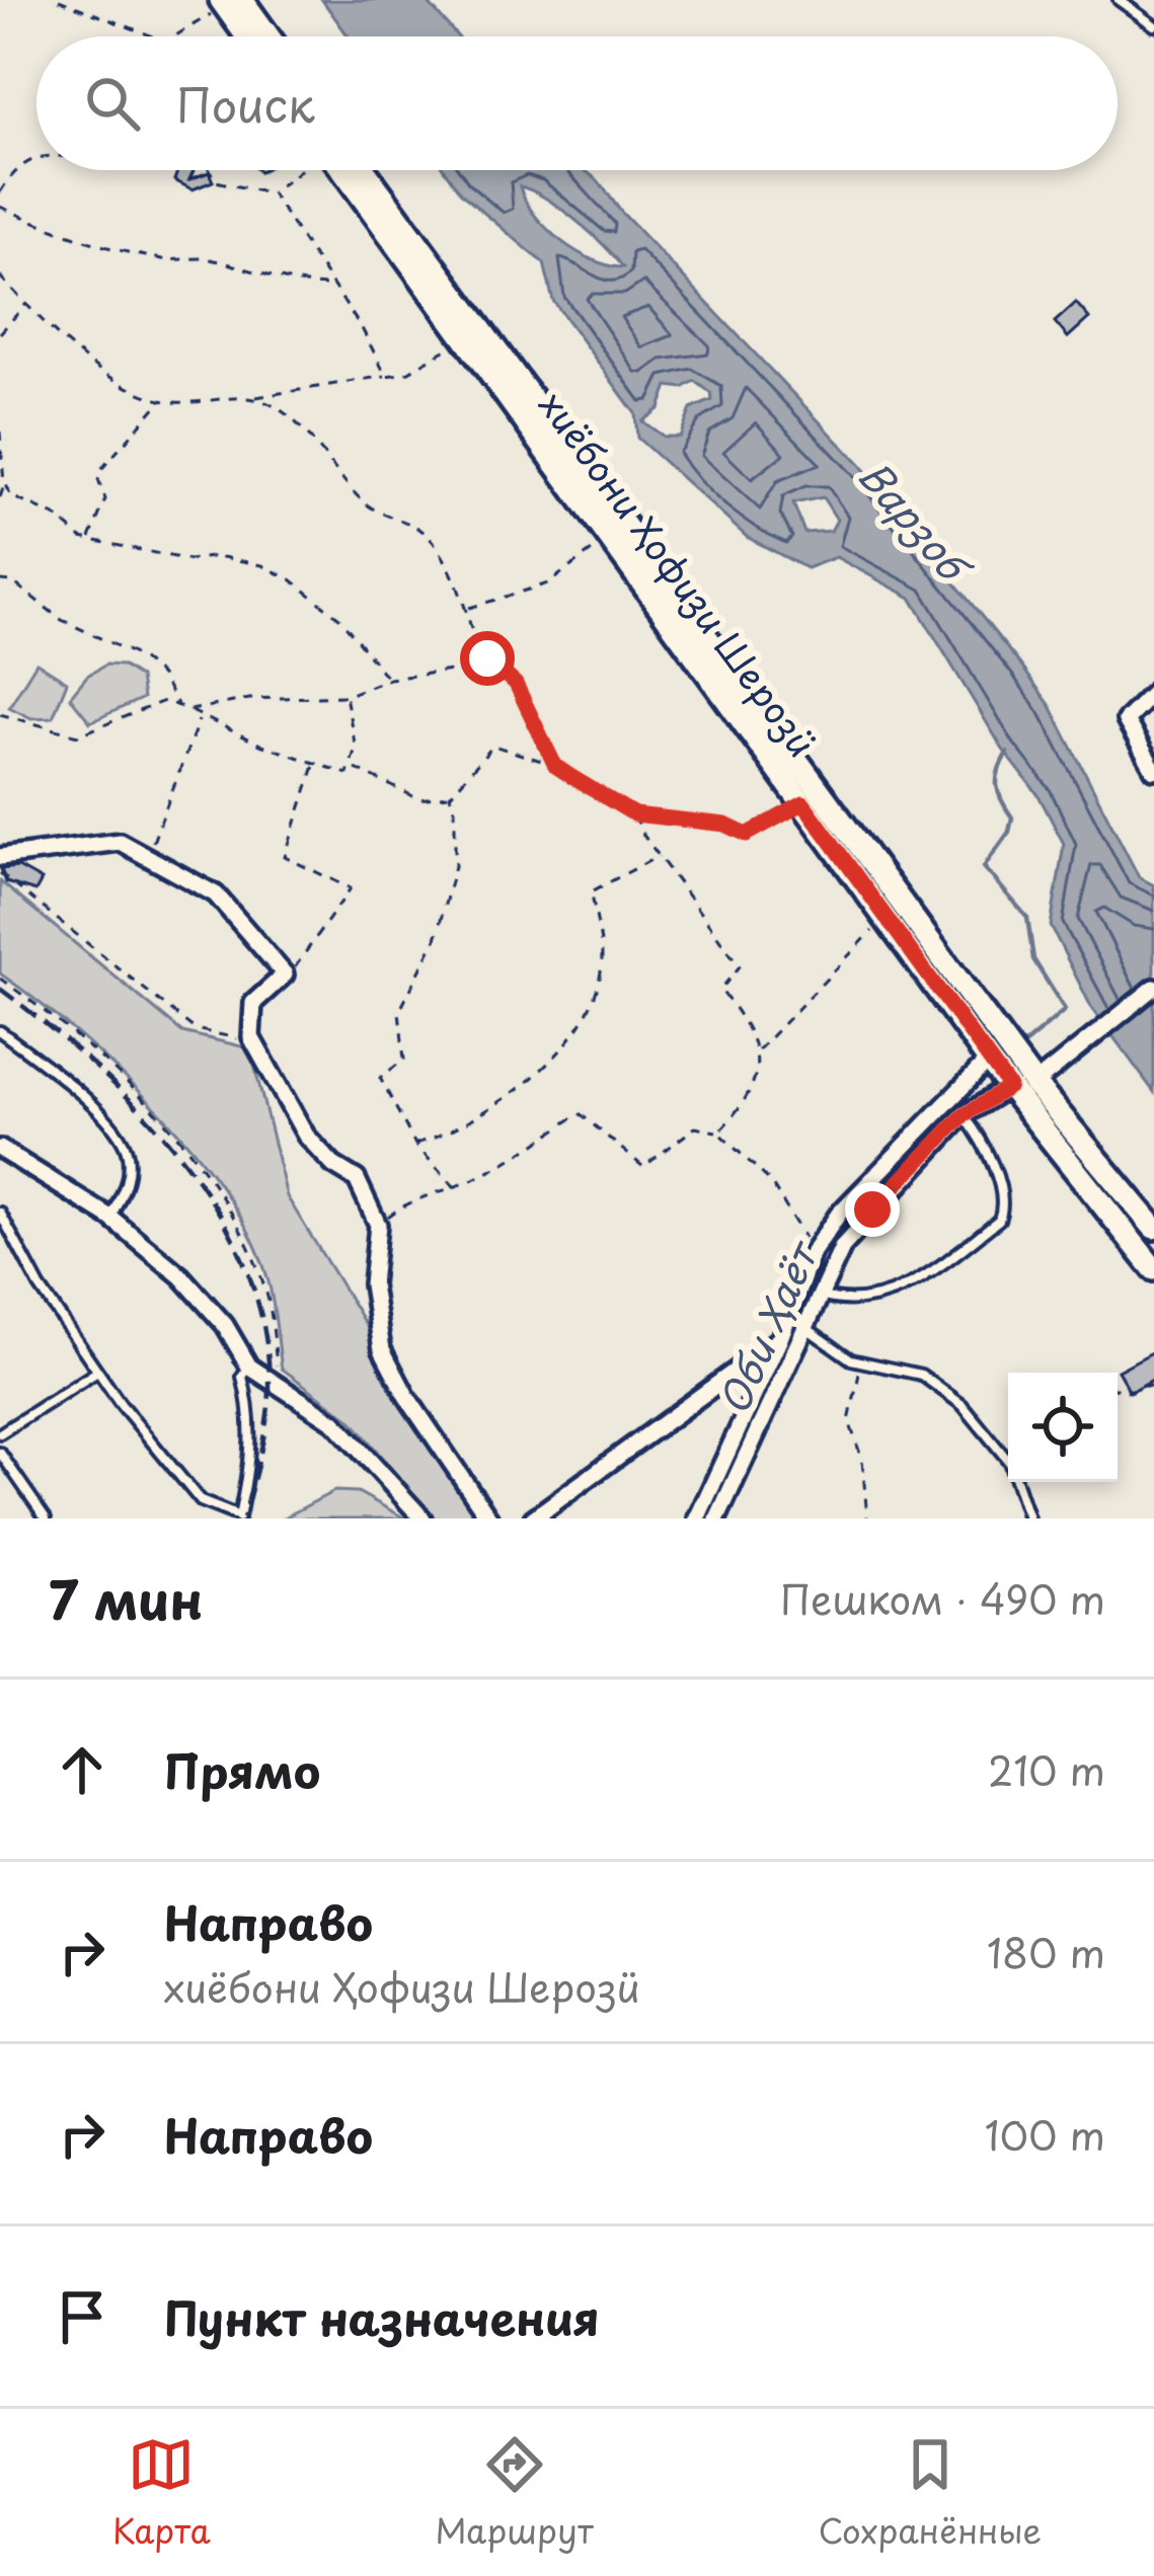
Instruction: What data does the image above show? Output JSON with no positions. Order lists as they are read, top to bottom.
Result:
{
  "streets": {
    "main road": ["хиёбони Ҳофизи Шерозӣ"]
  },
  "water": ["Варзоб", "Оби Ҳаёт"],
  "page": {
    "search": "Поиск",
    "heading": ["7 мин", "Пешком · 490 m"],
    "list": [
      ["Прямо", "210 m"],
      ["Направо", "хиёбони Ҳофизи Шерозӣ", "180 m"],
      ["Направо", "100 m"],
      "Пункт назначения"
    ],
    "nav": ["Карта", "Маршрут", "Сохранённые"]
  }
}
